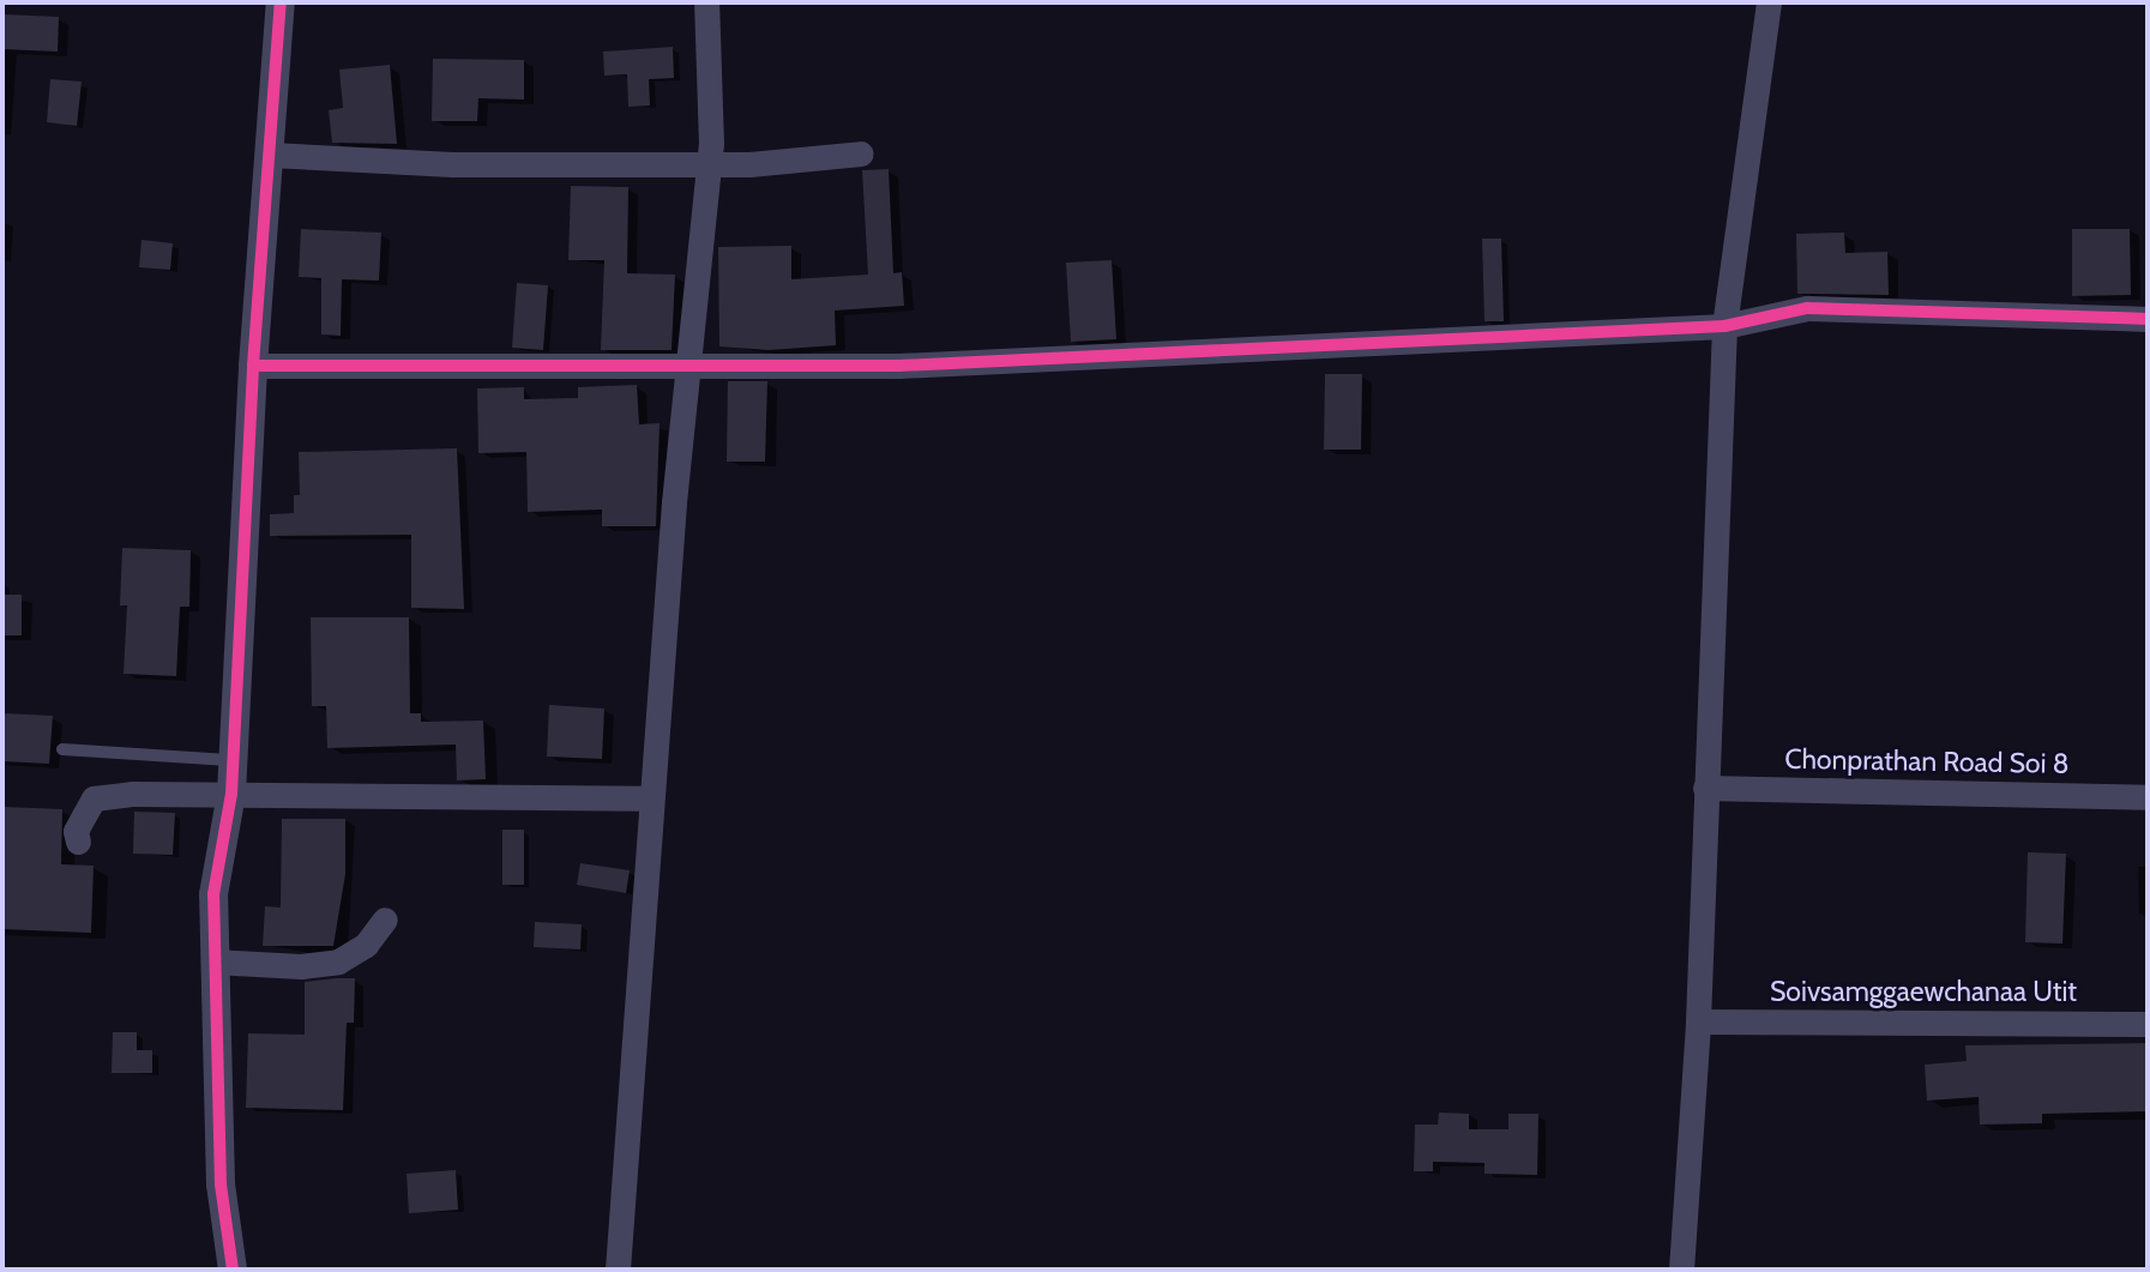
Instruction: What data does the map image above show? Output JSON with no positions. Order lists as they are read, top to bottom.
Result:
{
  "streets": {
    "street": ["Chonprathan Road Soi 8", "Soivsamggaewchanaa Utit"]
  }
}
